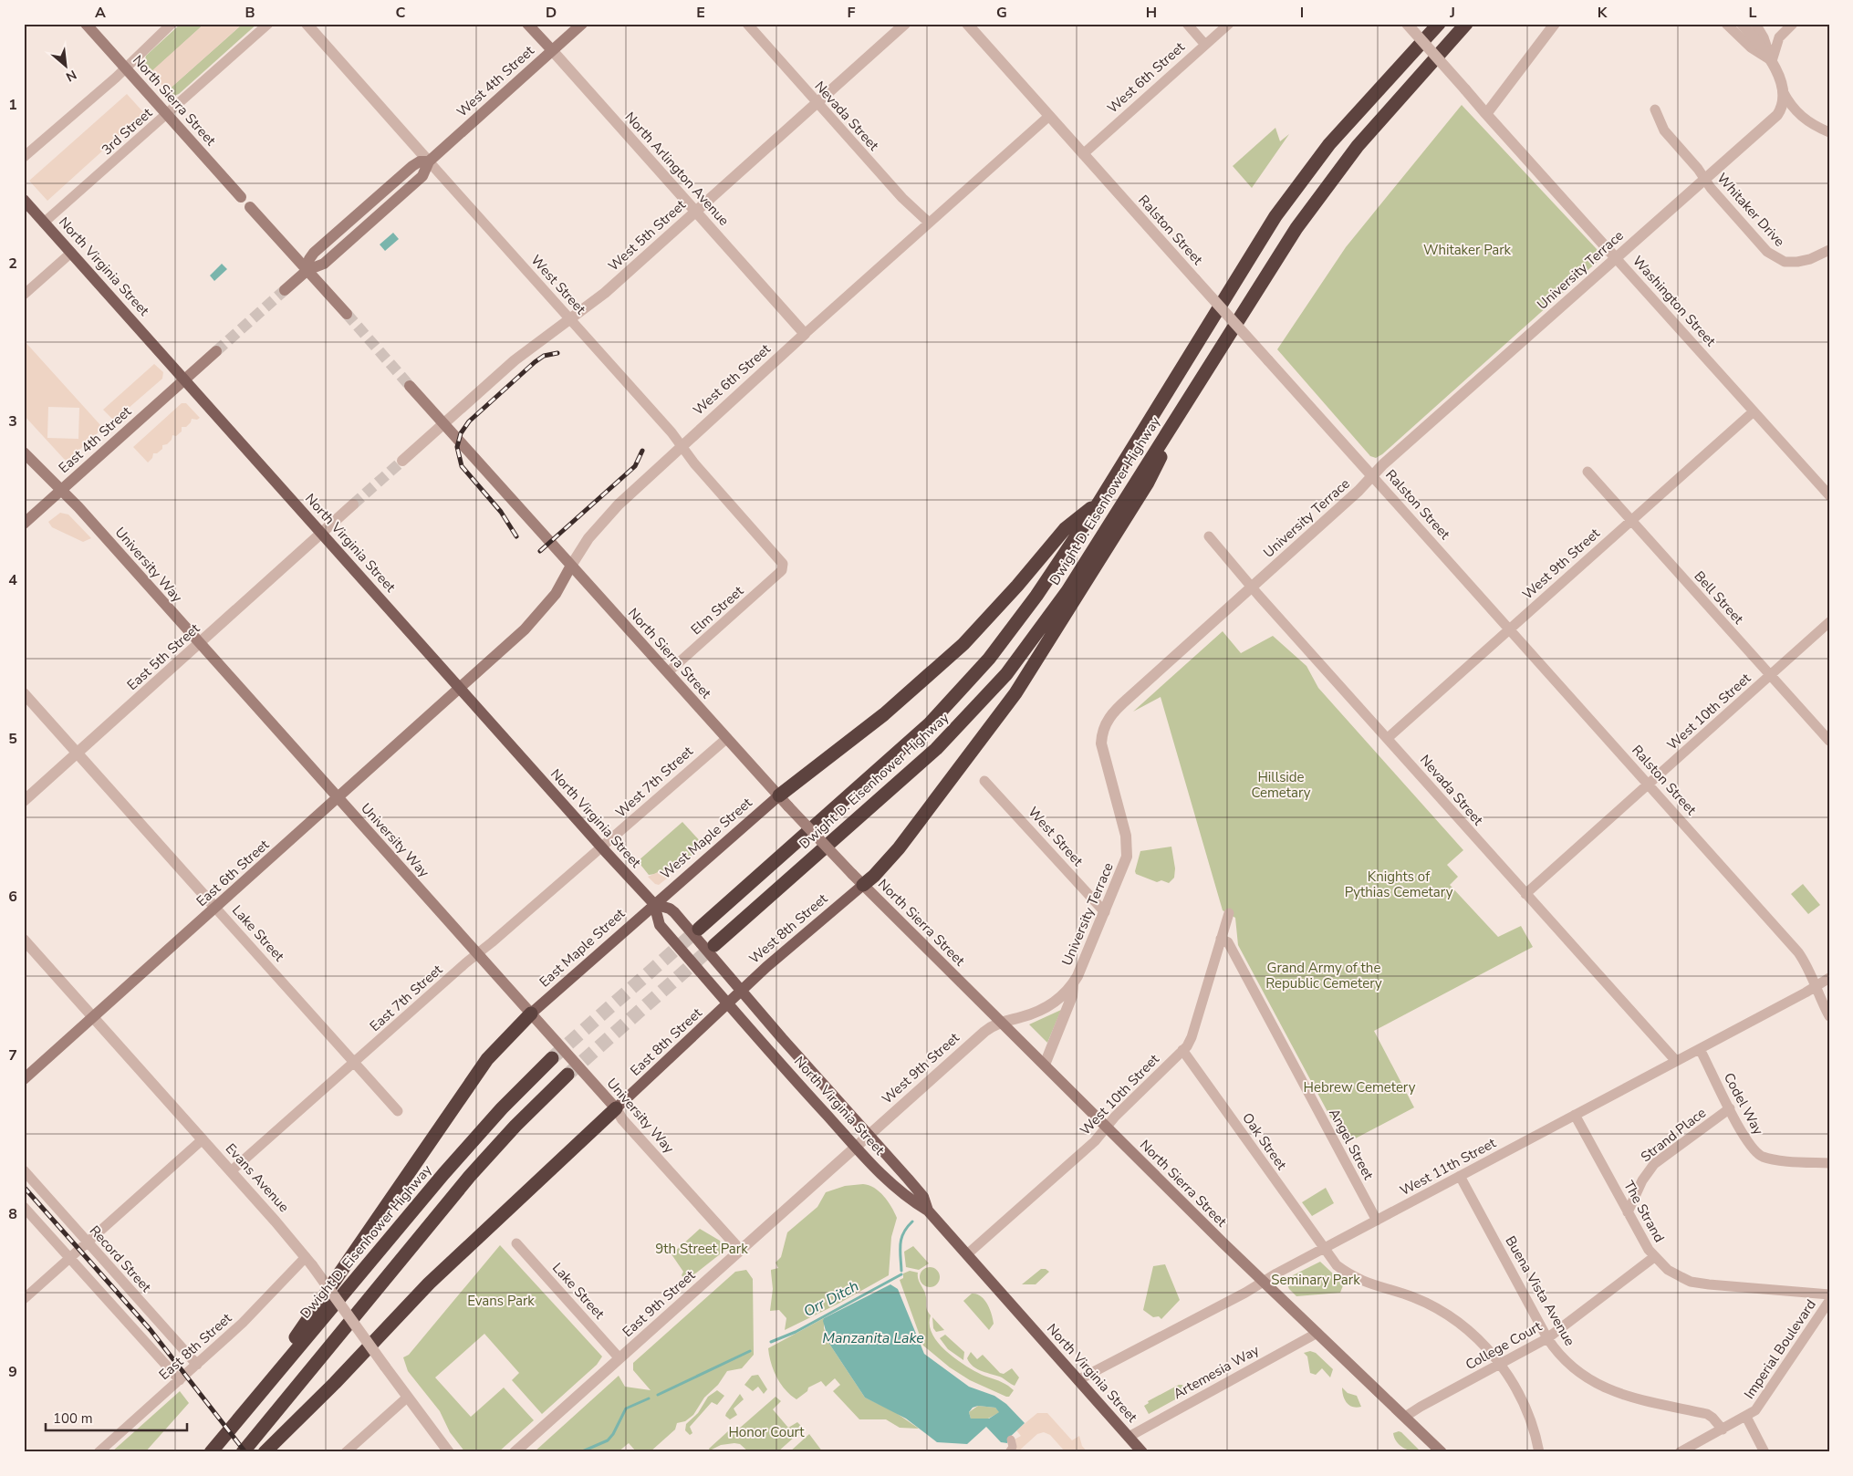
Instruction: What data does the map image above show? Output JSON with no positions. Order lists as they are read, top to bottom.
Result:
{
  "streets": {
    "highway": ["Dwight D. Eisenhower Highway"],
    "main road": [
      "West 6th Street",
      "West 4th Street",
      "North Sierra Street",
      "North Arlington Avenue",
      "North Virginia Street",
      "East 4th Street",
      "University Way",
      "West Maple Street",
      "East 6th Street",
      "West 8th Street",
      "East Maple Street",
      "East 8th Street"
    ],
    "street": [
      "Nevada Street",
      "3rd Street",
      "Whitaker Drive",
      "Ralston Street",
      "West 5th Street",
      "University Terrace",
      "West Street",
      "Washington Street",
      "West 9th Street",
      "Bell Street",
      "Elm Street",
      "East 5th Street",
      "West 10th Street",
      "West 7th Street",
      "Lake Street",
      "East 7th Street",
      "Codel Way",
      "Strand Place",
      "Oak Street",
      "Angel Street",
      "West 11th Street",
      "Evans Avenue",
      "The Strand",
      "Record Street",
      "Buena Vista Avenue",
      "East 9th Street",
      "College Court",
      "Imperial Boulevard",
      "Artemesia Way"
    ]
  },
  "crossings": [
    ["West 6th Street", "North Sierra Street"],
    ["West 6th Street", "Nevada Street"],
    ["West 6th Street", "North Arlington Avenue"],
    ["West 6th Street", "Ralston Street"],
    ["West 6th Street", "North Virginia Street"],
    ["West 6th Street", "West Street"],
    ["West 6th Street", "East 6th Street"],
    ["West 4th Street", "North Arlington Avenue"],
    ["West 4th Street", "West Street"],
    ["North Sierra Street", "3rd Street"],
    ["North Sierra Street", "West 5th Street"],
    ["North Sierra Street", "University Terrace"],
    ["North Sierra Street", "West 9th Street"],
    ["North Sierra Street", "Elm Street"],
    ["North Sierra Street", "West 10th Street"],
    ["North Sierra Street", "West 7th Street"],
    ["North Sierra Street", "West Maple Street"],
    ["North Sierra Street", "West 8th Street"],
    ["North Sierra Street", "West 11th Street"],
    ["North Sierra Street", "College Court"],
    ["North Sierra Street", "Artemesia Way"],
    ["Nevada Street", "West 5th Street"],
    ["Nevada Street", "University Terrace"],
    ["Nevada Street", "West 9th Street"],
    ["Nevada Street", "West 10th Street"],
    ["Nevada Street", "West 11th Street"],
    ["3rd Street", "North Virginia Street"],
    ["North Arlington Avenue", "West 5th Street"],
    ["Whitaker Drive", "University Terrace"],
    ["Ralston Street", "University Terrace"],
    ["Ralston Street", "West 9th Street"],
    ["Ralston Street", "West 10th Street"],
    ["Ralston Street", "West 11th Street"],
    ["West 5th Street", "West Street"],
    ["North Virginia Street", "East 4th Street"],
    ["North Virginia Street", "West 9th Street"],
    ["North Virginia Street", "East 5th Street"],
    ["North Virginia Street", "West 10th Street"],
    ["North Virginia Street", "West 7th Street"],
    ["North Virginia Street", "West Maple Street"],
    ["North Virginia Street", "East 6th Street"],
    ["North Virginia Street", "West 8th Street"],
    ["North Virginia Street", "East Maple Street"],
    ["North Virginia Street", "East 7th Street"],
    ["North Virginia Street", "East 8th Street"],
    ["North Virginia Street", "West 11th Street"],
    ["North Virginia Street", "East 9th Street"],
    ["North Virginia Street", "Artemesia Way"],
    ["University Terrace", "West Street"],
    ["University Terrace", "Washington Street"],
    ["University Terrace", "West 9th Street"],
    ["West Street", "Elm Street"],
    ["Washington Street", "West 9th Street"],
    ["East 4th Street", "University Way"],
    ["West 9th Street", "Bell Street"],
    ["West 9th Street", "East 9th Street"],
    ["University Way", "East 5th Street"],
    ["University Way", "East 6th Street"],
    ["University Way", "East Maple Street"],
    ["University Way", "East 7th Street"],
    ["University Way", "East 8th Street"],
    ["University Way", "East 9th Street"],
    ["Bell Street", "West 10th Street"],
    ["East 5th Street", "Lake Street"],
    ["West 10th Street", "Oak Street"],
    ["West 10th Street", "Angel Street"],
    ["West 7th Street", "East 7th Street"],
    ["West Maple Street", "East Maple Street"],
    ["East 6th Street", "Lake Street"],
    ["East 6th Street", "Evans Avenue"],
    ["West 8th Street", "East 8th Street"],
    ["Lake Street", "East 7th Street"],
    ["Lake Street", "East 9th Street"],
    ["East 7th Street", "Evans Avenue"],
    ["East 8th Street", "Evans Avenue"],
    ["East 8th Street", "Record Street"],
    ["Codel Way", "Strand Place"],
    ["Codel Way", "West 11th Street"],
    ["Strand Place", "The Strand"],
    ["Oak Street", "West 11th Street"],
    ["Oak Street", "College Court"],
    ["Angel Street", "West 11th Street"],
    ["West 11th Street", "The Strand"],
    ["West 11th Street", "Buena Vista Avenue"],
    ["The Strand", "College Court"],
    ["Buena Vista Avenue", "College Court"],
    ["Buena Vista Avenue", "Imperial Boulevard"]
  ],
  "water": ["Orr Ditch", "Manzanita Lake"],
  "parks": [
    "Whitaker Park",
    "Hillside Cemetary",
    "Knights of Pythias Cemetary",
    "Grand Army of the Republic Cemetery",
    "Hebrew Cemetery",
    "9th Street Park",
    "Seminary Park",
    "Evans Park",
    "Honor Court"
  ],
  "scale_bar": "100 m",
  "north": "bottom right",
  "grid": {
    "columns": [
      "A",
      "B",
      "C",
      "D",
      "E",
      "F",
      "G",
      "H",
      "I",
      "J",
      "K",
      "L"
    ],
    "rows": [
      "1",
      "2",
      "3",
      "4",
      "5",
      "6",
      "7",
      "8",
      "9"
    ]
  }
}
